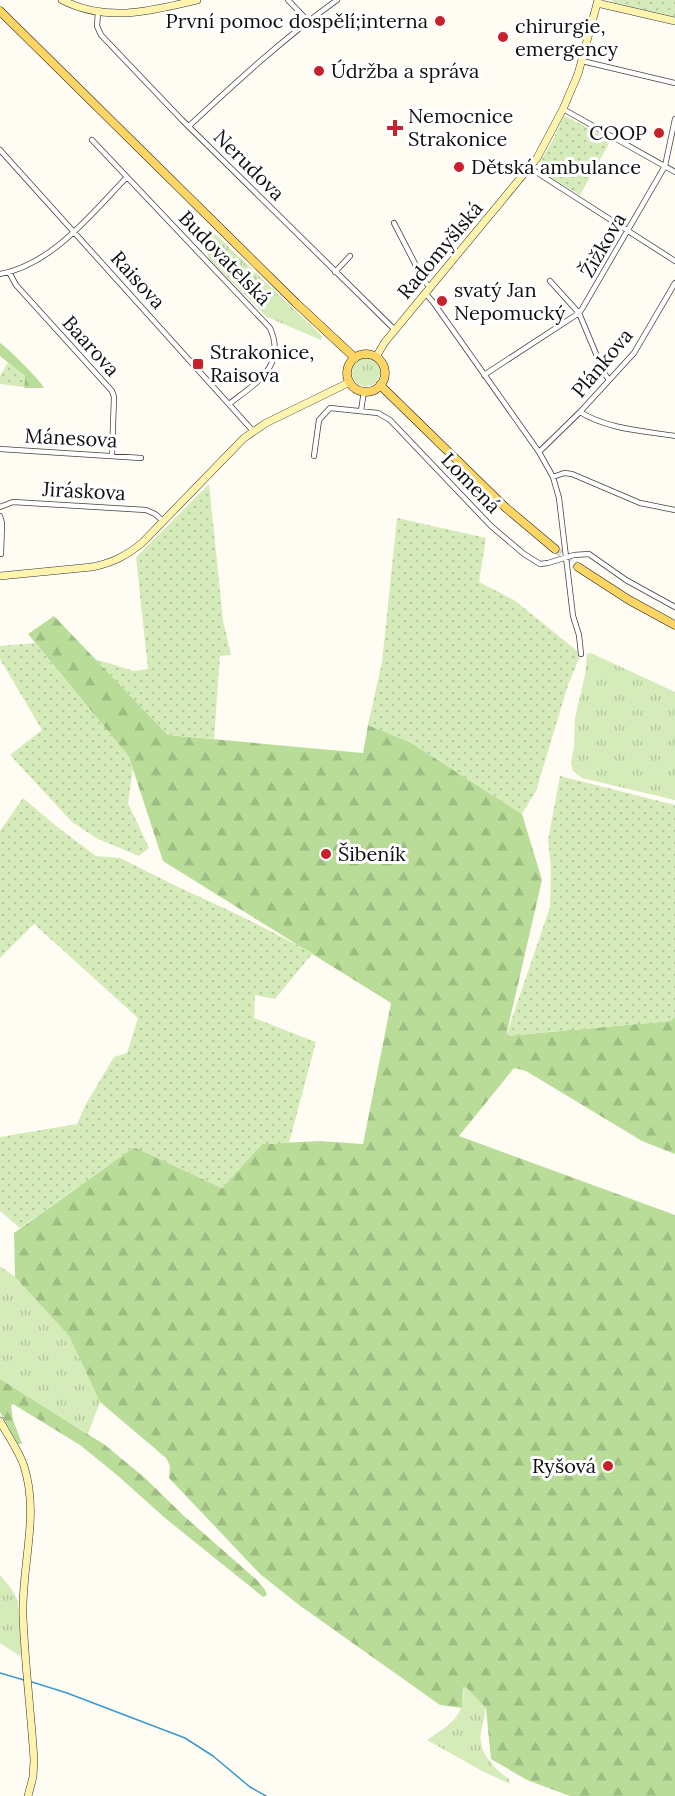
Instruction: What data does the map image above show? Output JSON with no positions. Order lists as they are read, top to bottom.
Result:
{
  "streets": {
    "street": [
      "Nerudova",
      "Žižkova",
      "Radomyšlská",
      "Budovatelská",
      "Raisova",
      "Baarova",
      "Plánkova",
      "Mánesova",
      "Lomená",
      "Jiráskova"
    ]
  },
  "crossings": [
    ["Nerudova", "Radomyšlská"],
    ["Budovatelská", "Raisova"],
    ["Baarova", "Mánesova"]
  ],
  "places": {
    "other": [
      "První pomoc dospělí;interna",
      "chirurgie, emergency",
      "Údržba a správa",
      "COOP",
      "Dětská ambulance",
      "svatý Jan Nepomucký",
      "Šibeník",
      "Ryšová"
    ],
    "health": ["Nemocnice Strakonice"],
    "transit": ["Strakonice, Raisova"]
  }
}
